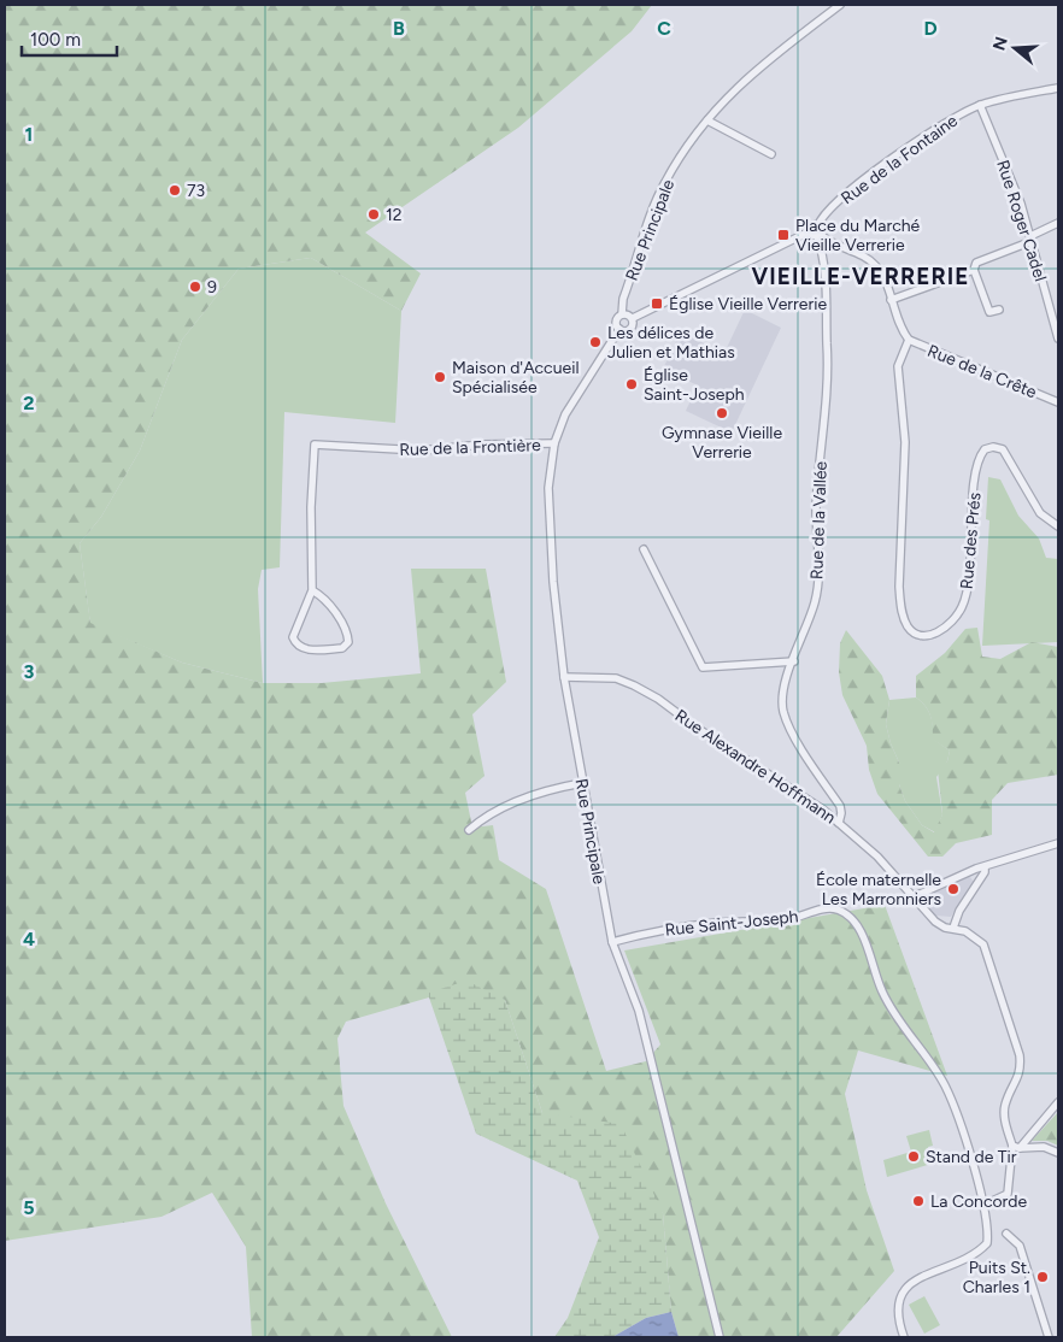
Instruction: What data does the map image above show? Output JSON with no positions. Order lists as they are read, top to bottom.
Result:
{
  "streets": {
    "street": [
      "Rue de la Fontaine",
      "Rue Roger Cadel",
      "Rue Principale",
      "Rue de la Crête",
      "Rue de la Frontière",
      "Rue de la Vallée",
      "Rue des Prés",
      "Rue Alexandre Hoffmann",
      "Rue Saint-Joseph"
    ]
  },
  "crossings": [
    ["Rue de la Fontaine", "Rue Roger Cadel"],
    ["Rue de la Fontaine", "Rue Principale"],
    ["Rue de la Fontaine", "Rue de la Crête"],
    ["Rue de la Fontaine", "Rue de la Vallée"],
    ["Rue Principale", "Rue de la Frontière"],
    ["Rue Principale", "Rue Alexandre Hoffmann"],
    ["Rue Principale", "Rue Saint-Joseph"],
    ["Rue de la Crête", "Rue de la Vallée"],
    ["Rue de la Crête", "Rue des Prés"],
    ["Rue de la Vallée", "Rue Alexandre Hoffmann"]
  ],
  "districts": ["VIEILLE-VERRERIE"],
  "places": {
    "other": [
      "73",
      "12",
      "9",
      "Les délices de Julien et Mathias",
      "Maison d'Accueil Spécialisée",
      "Église Saint-Joseph",
      "Gymnase Vieille Verrerie",
      "École maternelle Les Marronniers",
      "Stand de Tir",
      "La Concorde",
      "Puits St. Charles 1"
    ],
    "transit": ["Place du Marché Vieille Verrerie", "Église Vieille Verrerie"]
  },
  "scale_bar": "100 m",
  "north": "left",
  "grid": {
    "columns": ["B", "C", "D"],
    "rows": [
      "1",
      "2",
      "3",
      "4",
      "5"
    ]
  }
}
